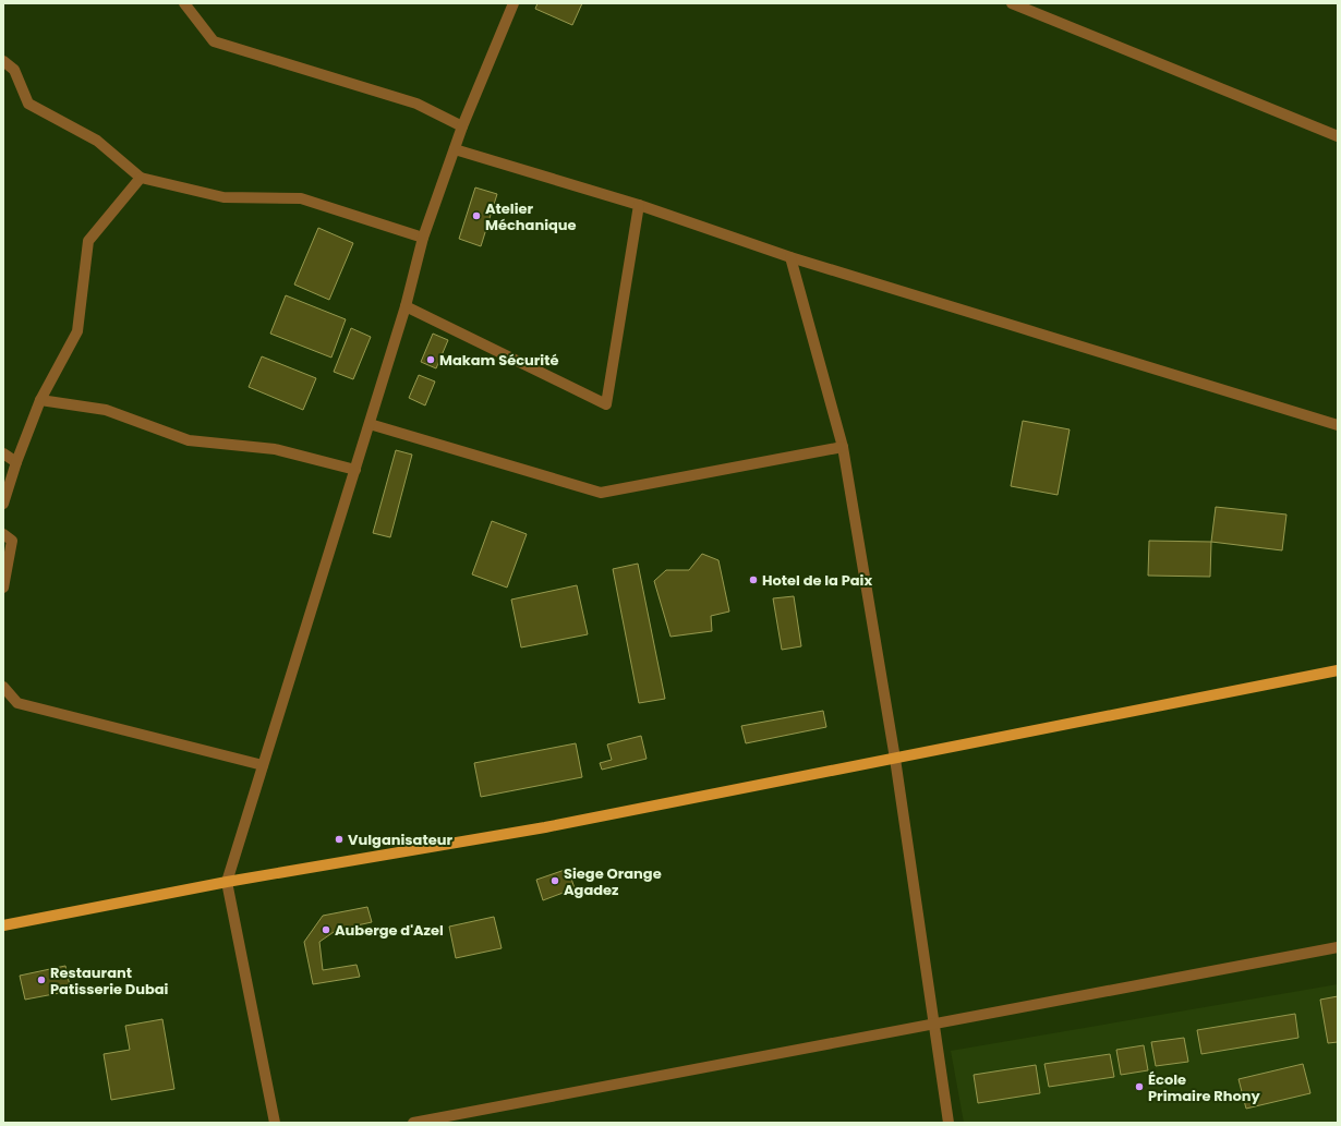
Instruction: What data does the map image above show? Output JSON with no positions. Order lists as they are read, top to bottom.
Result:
{
  "places": [
    "Atelier Méchanique",
    "Makam Sécurité",
    "Hotel de la Paix",
    "Vulganisateur",
    "Siege Orange Agadez",
    "Auberge d'Azel",
    "Restaurant Patisserie Dubai",
    "École Primaire Rhony"
  ]
}
